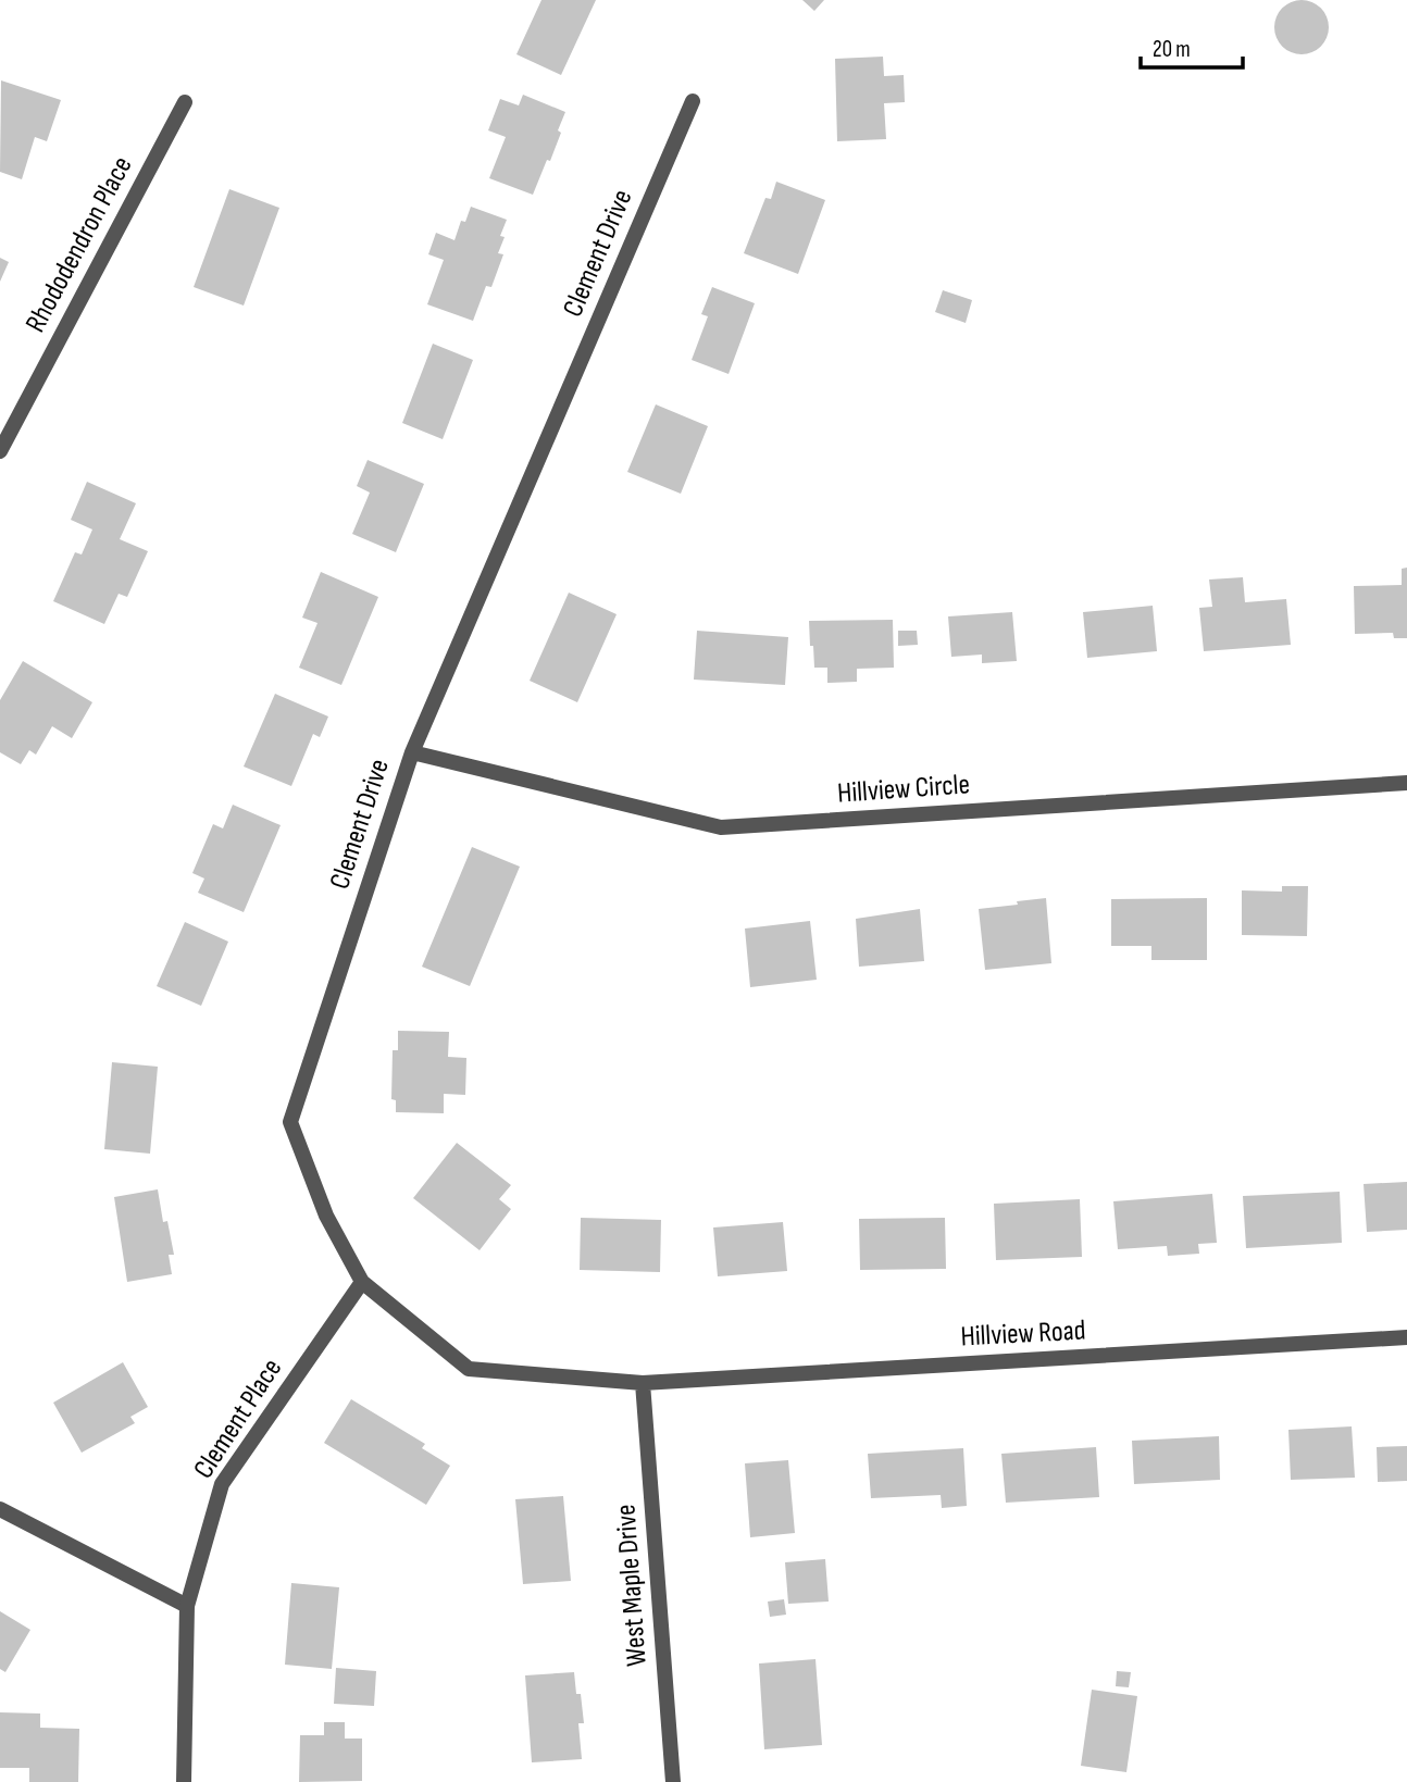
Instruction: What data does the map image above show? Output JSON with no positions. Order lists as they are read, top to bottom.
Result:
{
  "streets": {
    "street": [
      "Rhododendron Place",
      "Clement Drive",
      "Hillview Circle",
      "Hillview Road",
      "Clement Place",
      "West Maple Drive"
    ]
  },
  "crossings": [
    ["Clement Drive", "Hillview Circle"],
    ["Clement Drive", "Hillview Road"],
    ["Clement Drive", "Clement Place"],
    ["Clement Drive", "West Maple Drive"],
    ["Hillview Road", "West Maple Drive"]
  ],
  "scale_bar": "20 m"
}
